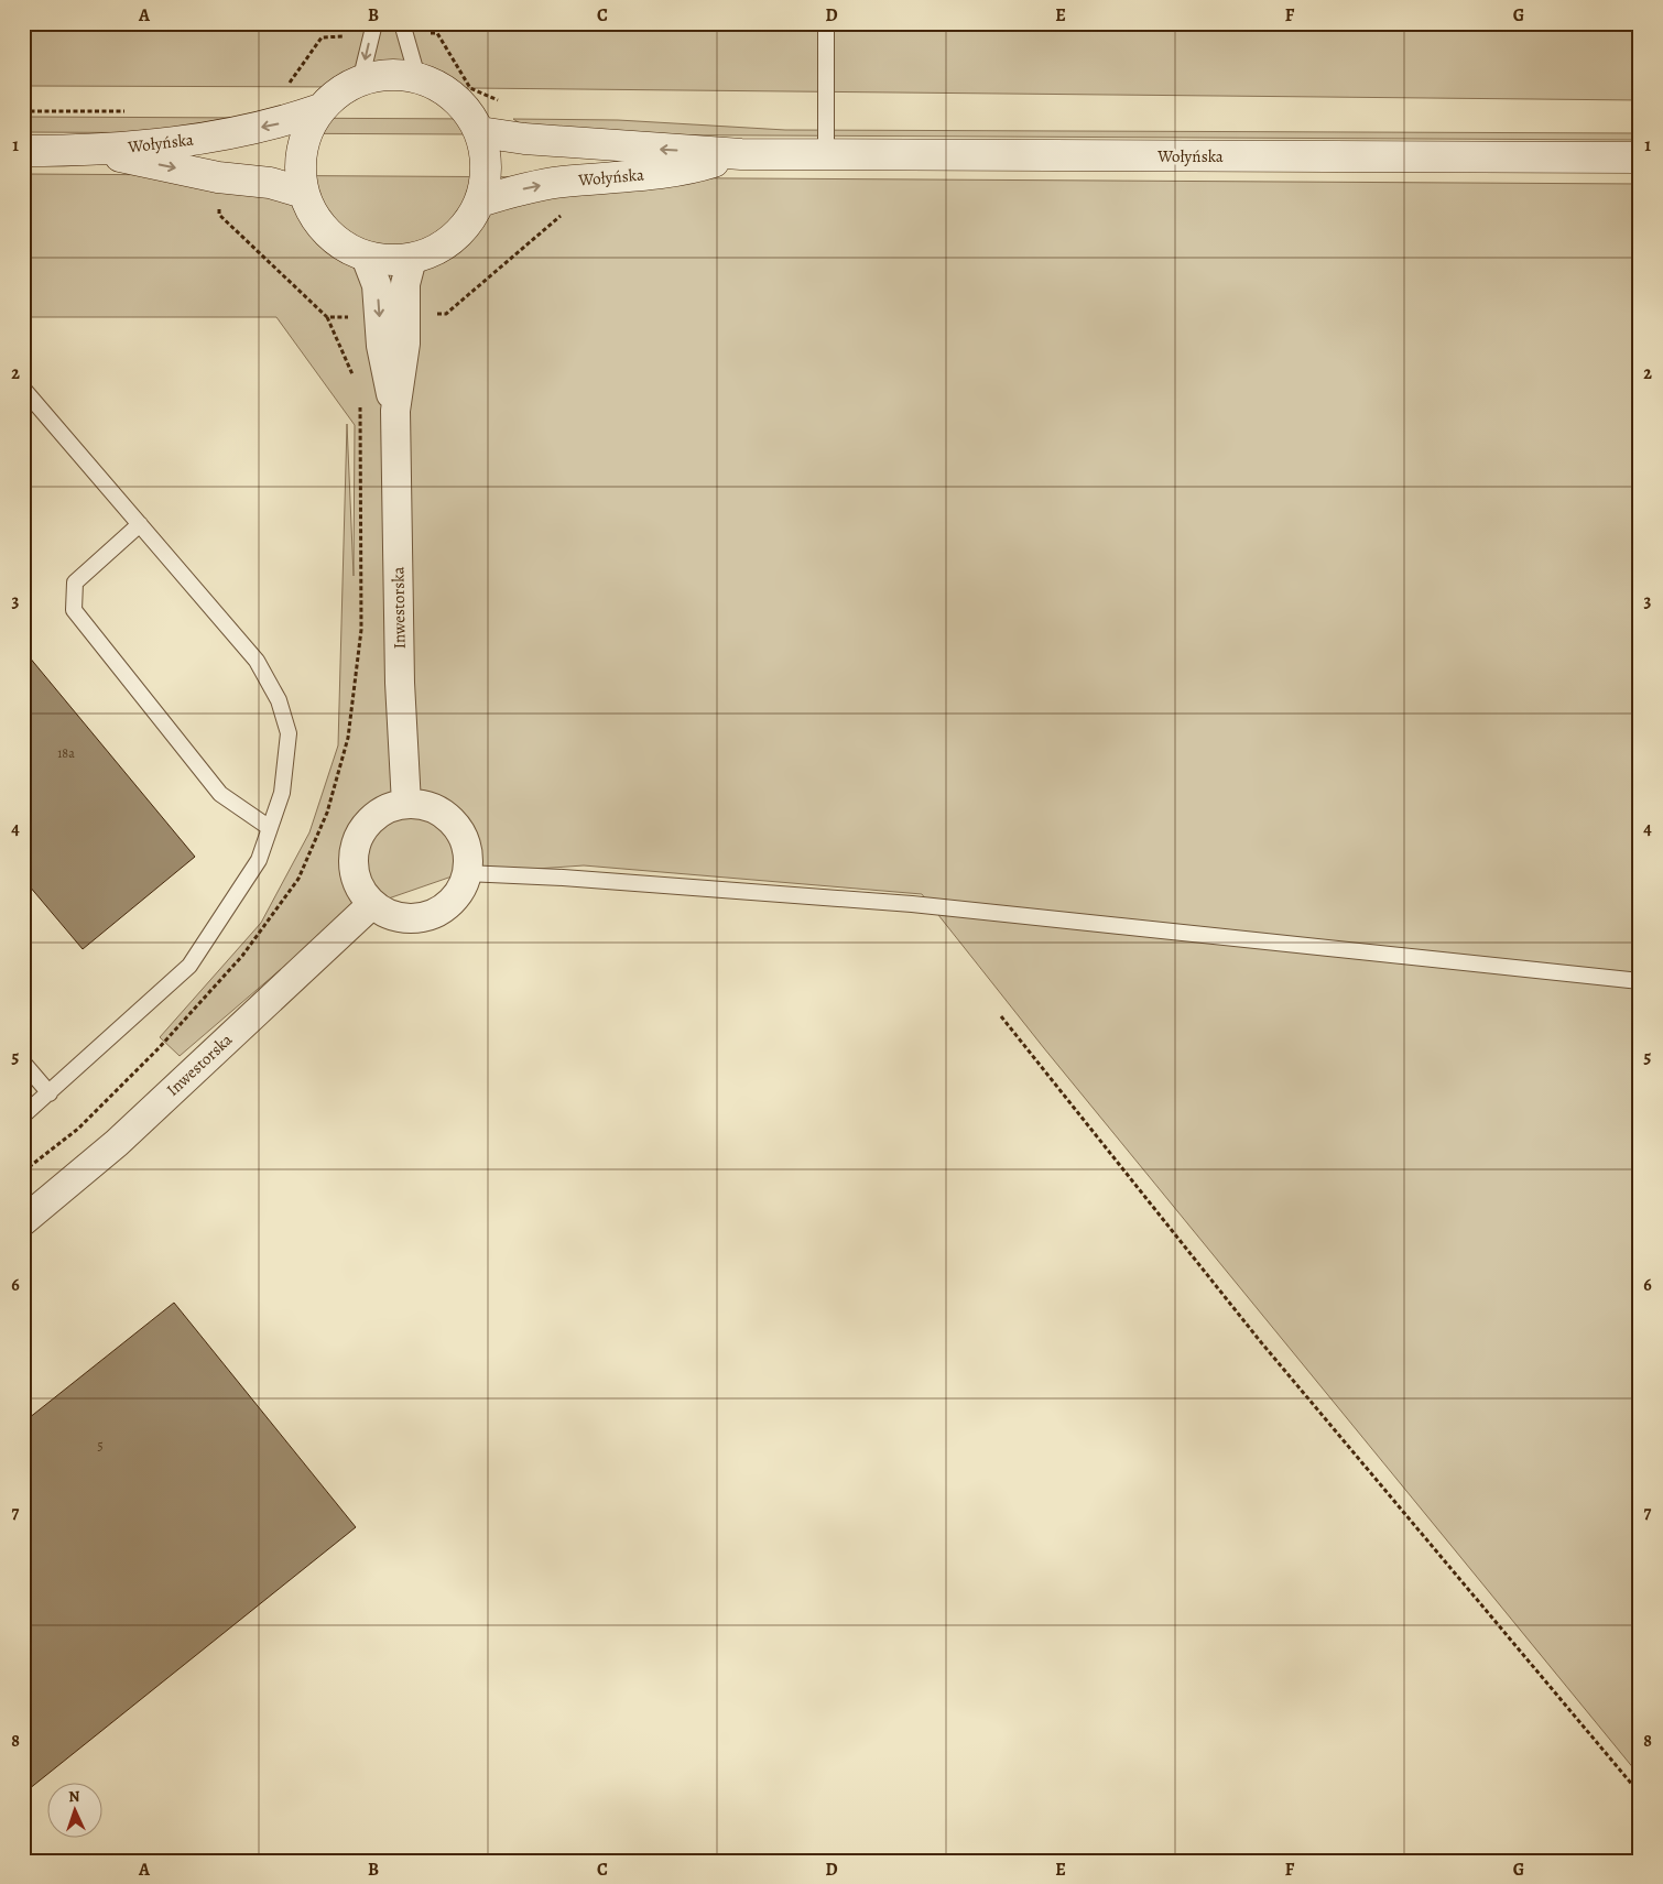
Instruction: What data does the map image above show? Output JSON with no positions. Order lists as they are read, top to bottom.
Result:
{
  "streets": {
    "main road": ["Wołyńska"],
    "street": ["Inwestorska"]
  },
  "crossings": [
    ["Wołyńska", "Inwestorska"]
  ],
  "house_numbers": ["18a", "5"],
  "north": "top",
  "grid": {
    "columns": [
      "A",
      "B",
      "C",
      "D",
      "E",
      "F",
      "G"
    ],
    "rows": [
      "1",
      "2",
      "3",
      "4",
      "5",
      "6",
      "7",
      "8"
    ]
  }
}
